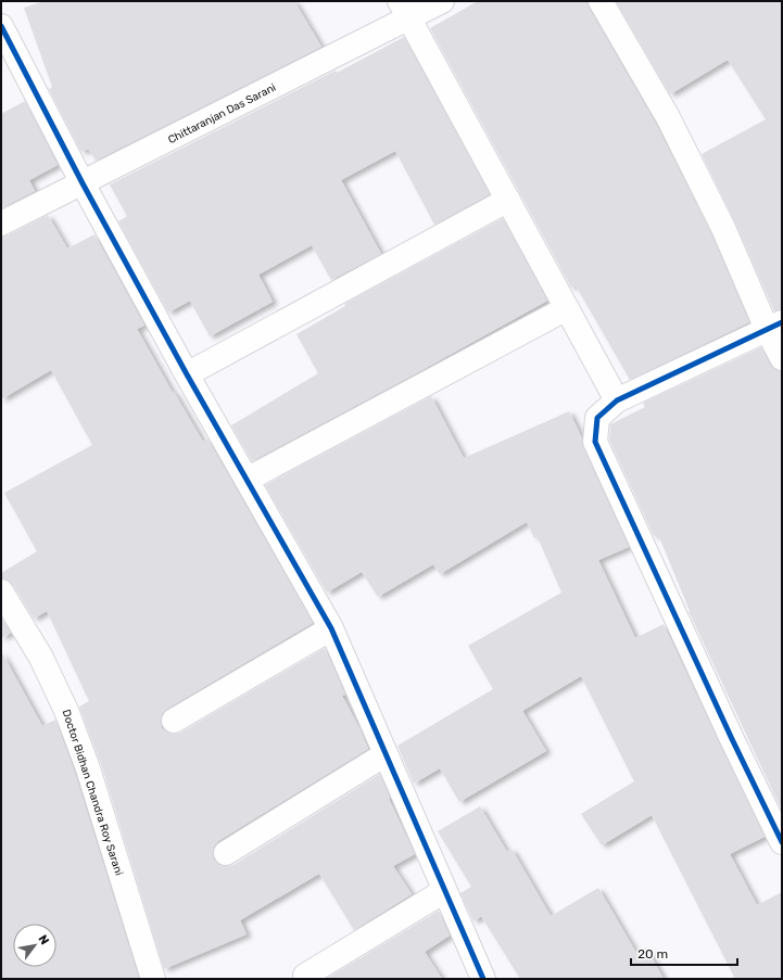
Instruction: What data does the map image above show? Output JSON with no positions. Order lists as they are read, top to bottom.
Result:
{
  "streets": {
    "street": ["Chittaranjan Das Sarani", "Doctor Bidhan Chandra Roy Sarani"]
  },
  "scale_bar": "20 m",
  "north": "top right"
}
